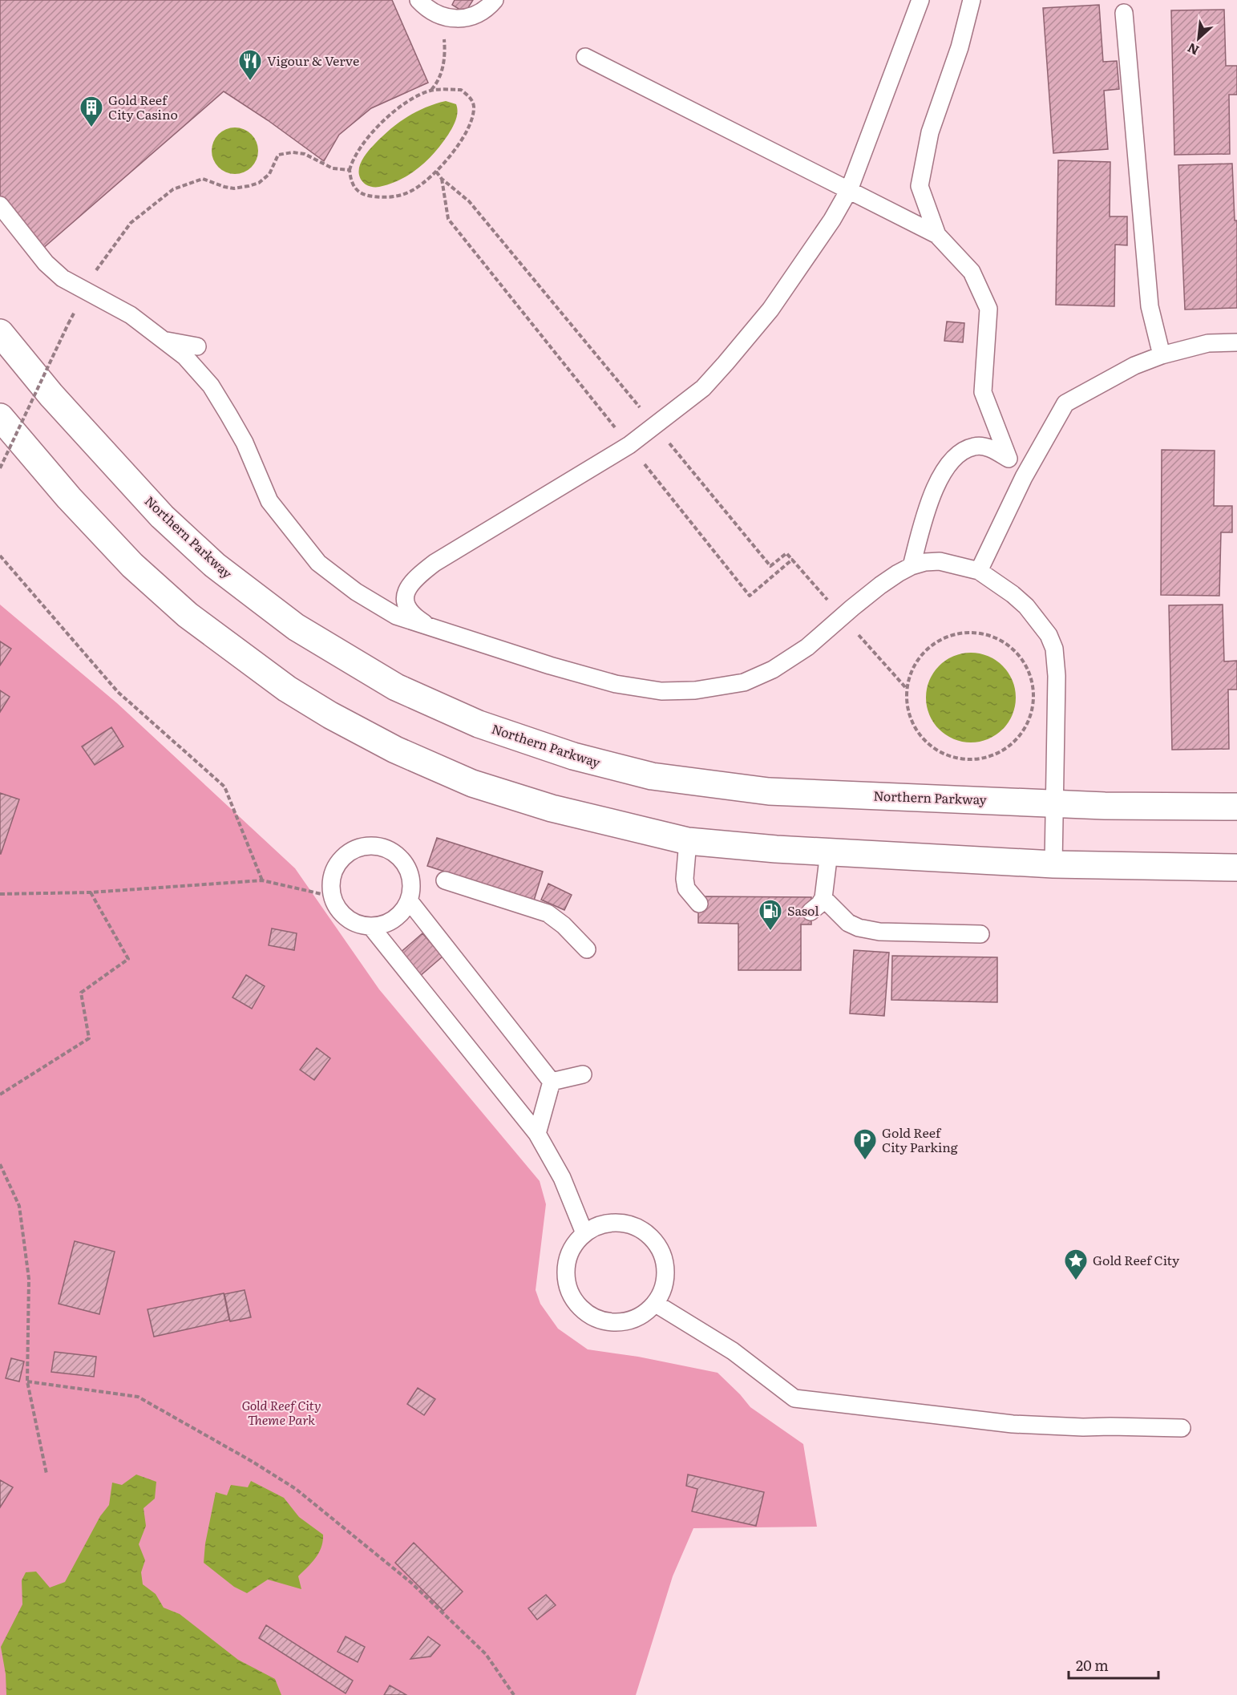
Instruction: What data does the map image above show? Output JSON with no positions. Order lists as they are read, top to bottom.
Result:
{
  "streets": {
    "main road": ["Northern Parkway"]
  },
  "parks": ["Gold Reef City Theme Park"],
  "places": {
    "restaurant": ["Vigour & Verve"],
    "building": ["Gold Reef City Casino"],
    "fuel station": ["Sasol"],
    "parking": ["Gold Reef City Parking"],
    "place": ["Gold Reef City"]
  },
  "scale_bar": "20 m",
  "north": "bottom left"
}
